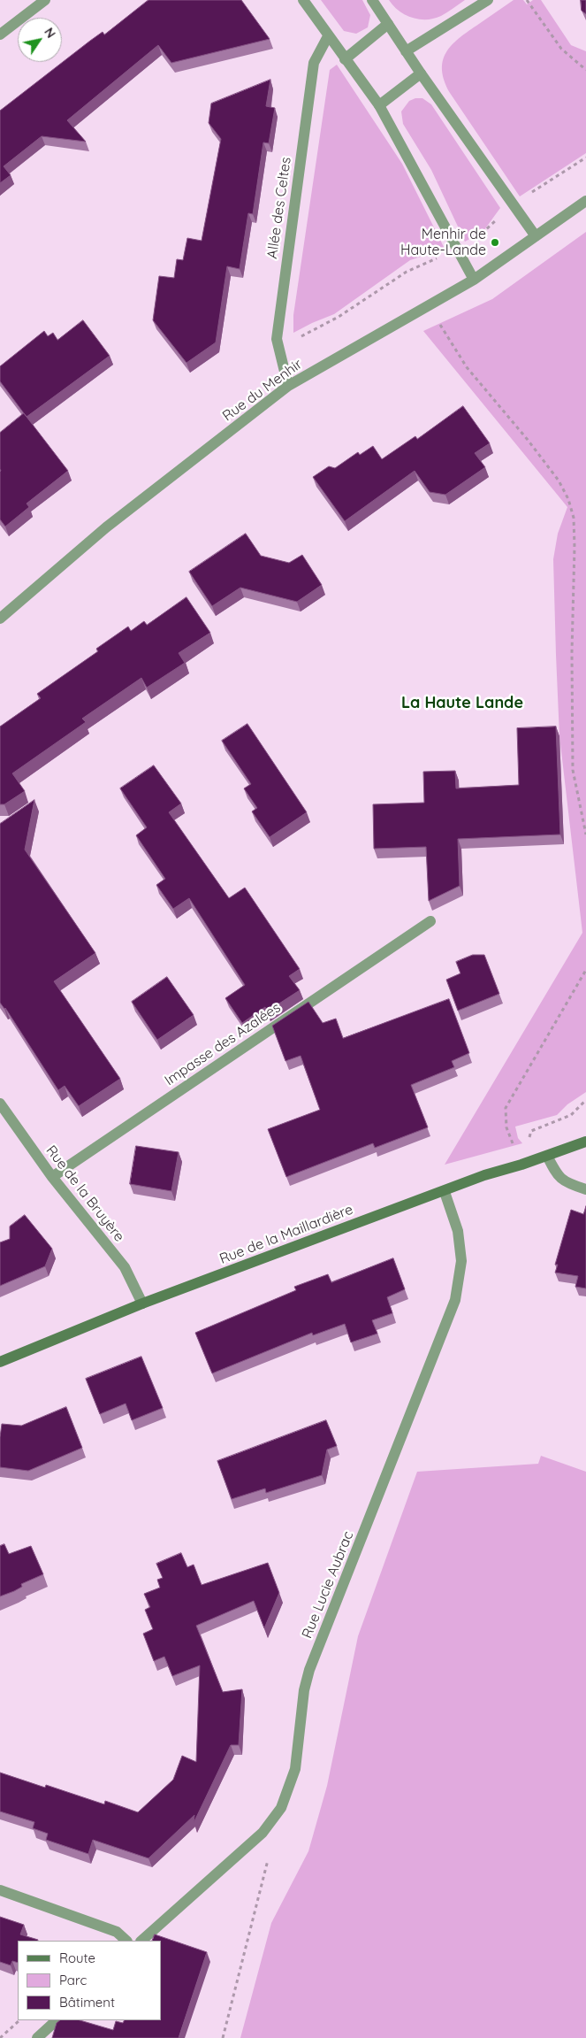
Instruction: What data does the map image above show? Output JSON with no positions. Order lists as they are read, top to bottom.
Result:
{
  "streets": {
    "street": [
      "Allée des Celtes",
      "Rue du Menhir",
      "Impasse des Azalées",
      "Rue de la Bruyère",
      "Rue de la Maillardière",
      "Rue Lucie Aubrac"
    ]
  },
  "crossings": [
    ["Allée des Celtes", "Rue du Menhir"],
    ["Impasse des Azalées", "Rue de la Bruyère"],
    ["Rue de la Bruyère", "Rue de la Maillardière"],
    ["Rue de la Maillardière", "Rue Lucie Aubrac"]
  ],
  "districts": ["La Haute Lande"],
  "places": ["Menhir de Haute-Lande"],
  "legend": ["Route", "Parc", "Bâtiment"],
  "north": "top right"
}
